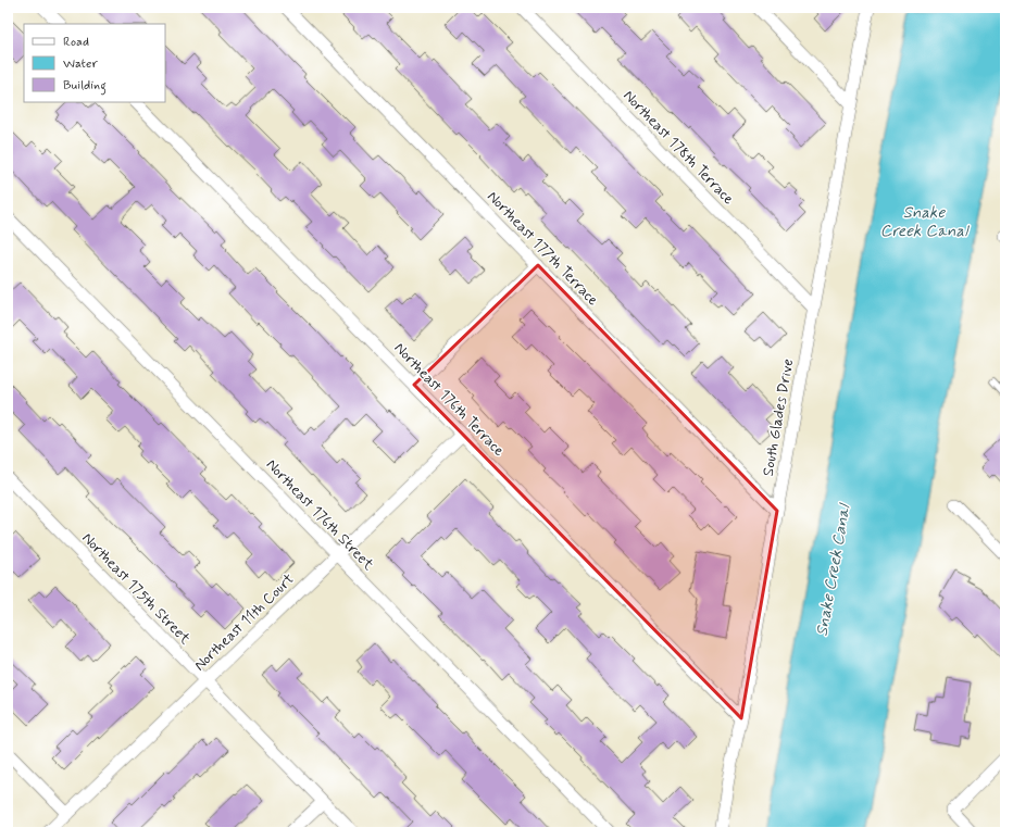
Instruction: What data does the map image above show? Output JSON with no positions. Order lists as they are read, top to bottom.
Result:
{
  "streets": {
    "street": [
      "Northeast 178th Terrace",
      "Northeast 177th Terrace",
      "Northeast 176th Terrace",
      "South Glades Drive",
      "Northeast 176th Street",
      "Northeast 175th Street",
      "Northeast 11th Court"
    ]
  },
  "crossings": [
    ["Northeast 178th Terrace", "South Glades Drive"],
    ["Northeast 177th Terrace", "South Glades Drive"],
    ["Northeast 176th Terrace", "South Glades Drive"],
    ["Northeast 176th Terrace", "Northeast 11th Court"],
    ["Northeast 176th Street", "Northeast 11th Court"],
    ["Northeast 175th Street", "Northeast 11th Court"]
  ],
  "water": ["Snake Creek Canal"],
  "legend": ["Road", "Water", "Building"]
}
